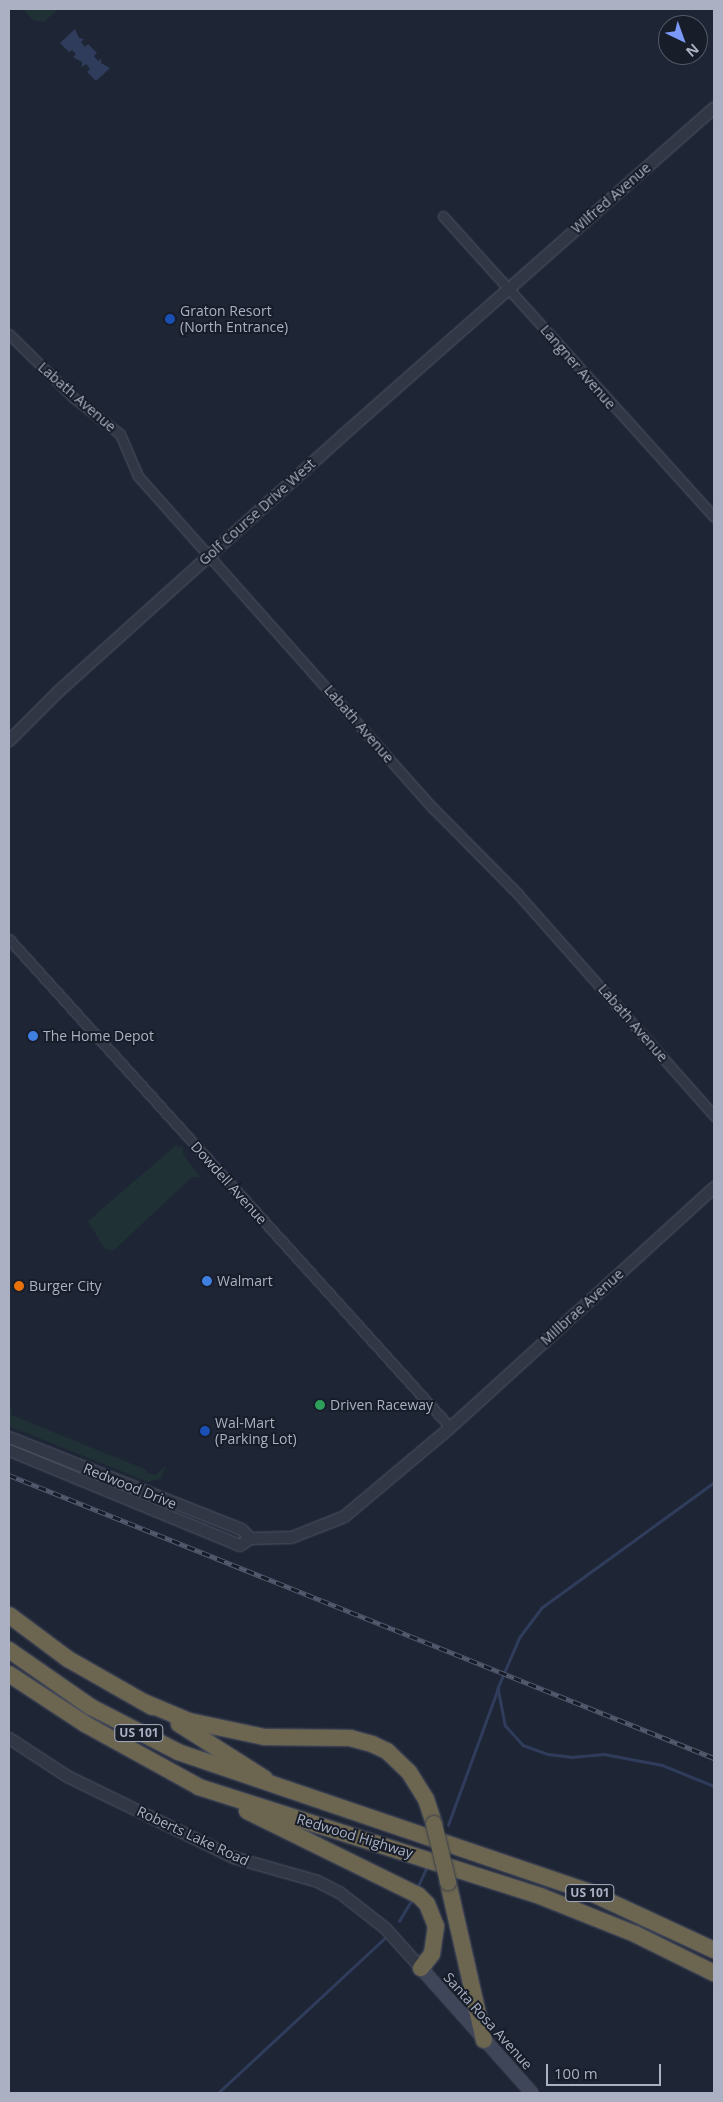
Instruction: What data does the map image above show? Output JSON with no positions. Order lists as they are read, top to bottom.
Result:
{
  "streets": {
    "highway": ["US 101", "Redwood Highway"],
    "main road": ["Santa Rosa Avenue"],
    "street": [
      "Wilfred Avenue",
      "Langner Avenue",
      "Labath Avenue",
      "Golf Course Drive West",
      "Dowdell Avenue",
      "Millbrae Avenue",
      "Redwood Drive",
      "Roberts Lake Road"
    ]
  },
  "crossings": [
    ["Wilfred Avenue", "Langner Avenue"],
    ["Wilfred Avenue", "Golf Course Drive West"],
    ["Langner Avenue", "Golf Course Drive West"],
    ["Labath Avenue", "Golf Course Drive West"],
    ["Dowdell Avenue", "Millbrae Avenue"],
    ["Dowdell Avenue", "Redwood Drive"],
    ["Millbrae Avenue", "Redwood Drive"],
    ["Roberts Lake Road", "Santa Rosa Avenue"]
  ],
  "places": [
    "Graton Resort (North Entrance)",
    "The Home Depot",
    "Walmart",
    "Burger City",
    "Driven Raceway",
    "Wal-Mart (Parking Lot)"
  ],
  "scale_bar": "100 m",
  "north": "bottom right"
}
